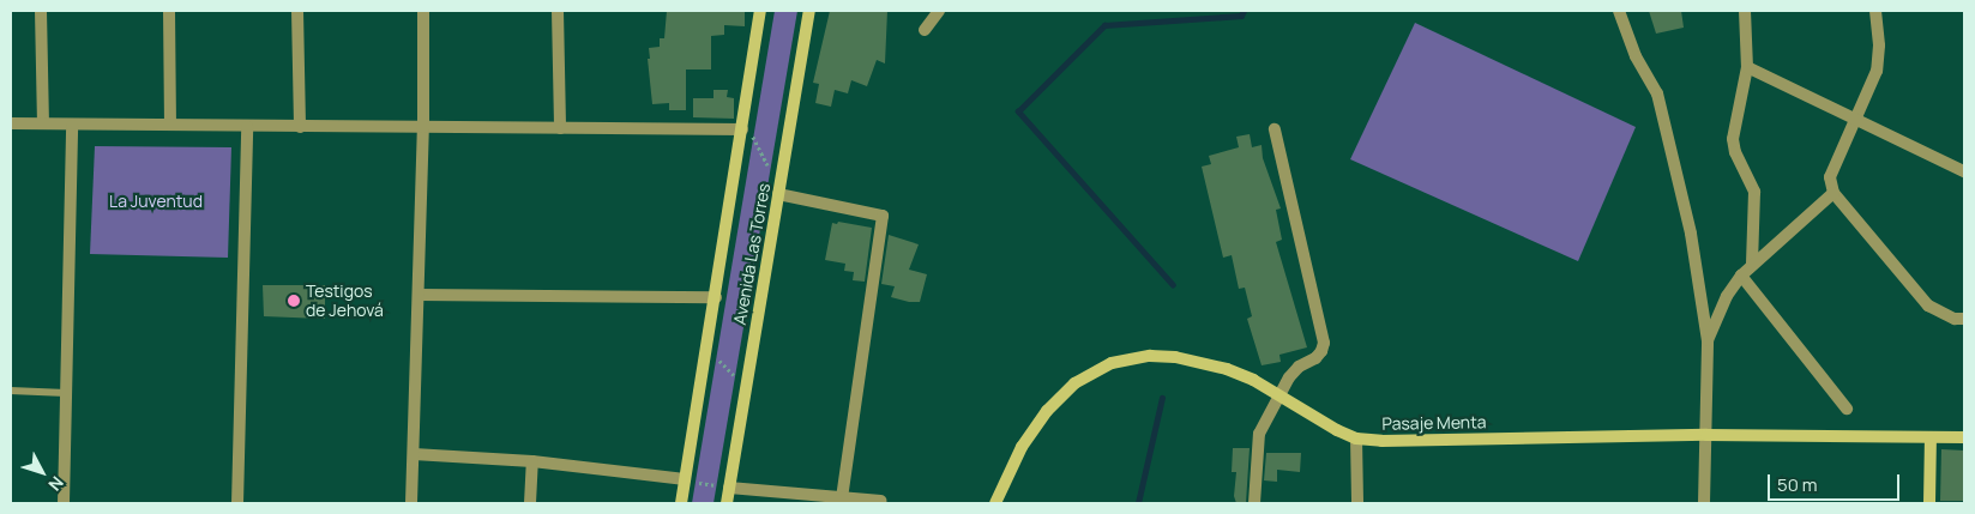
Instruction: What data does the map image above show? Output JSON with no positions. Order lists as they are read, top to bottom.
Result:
{
  "streets": {
    "street": ["Avenida Las Torres", "Pasaje Menta"]
  },
  "parks": ["La Juventud"],
  "places": ["Testigos de Jehová"],
  "scale_bar": "50 m",
  "north": "bottom right"
}
